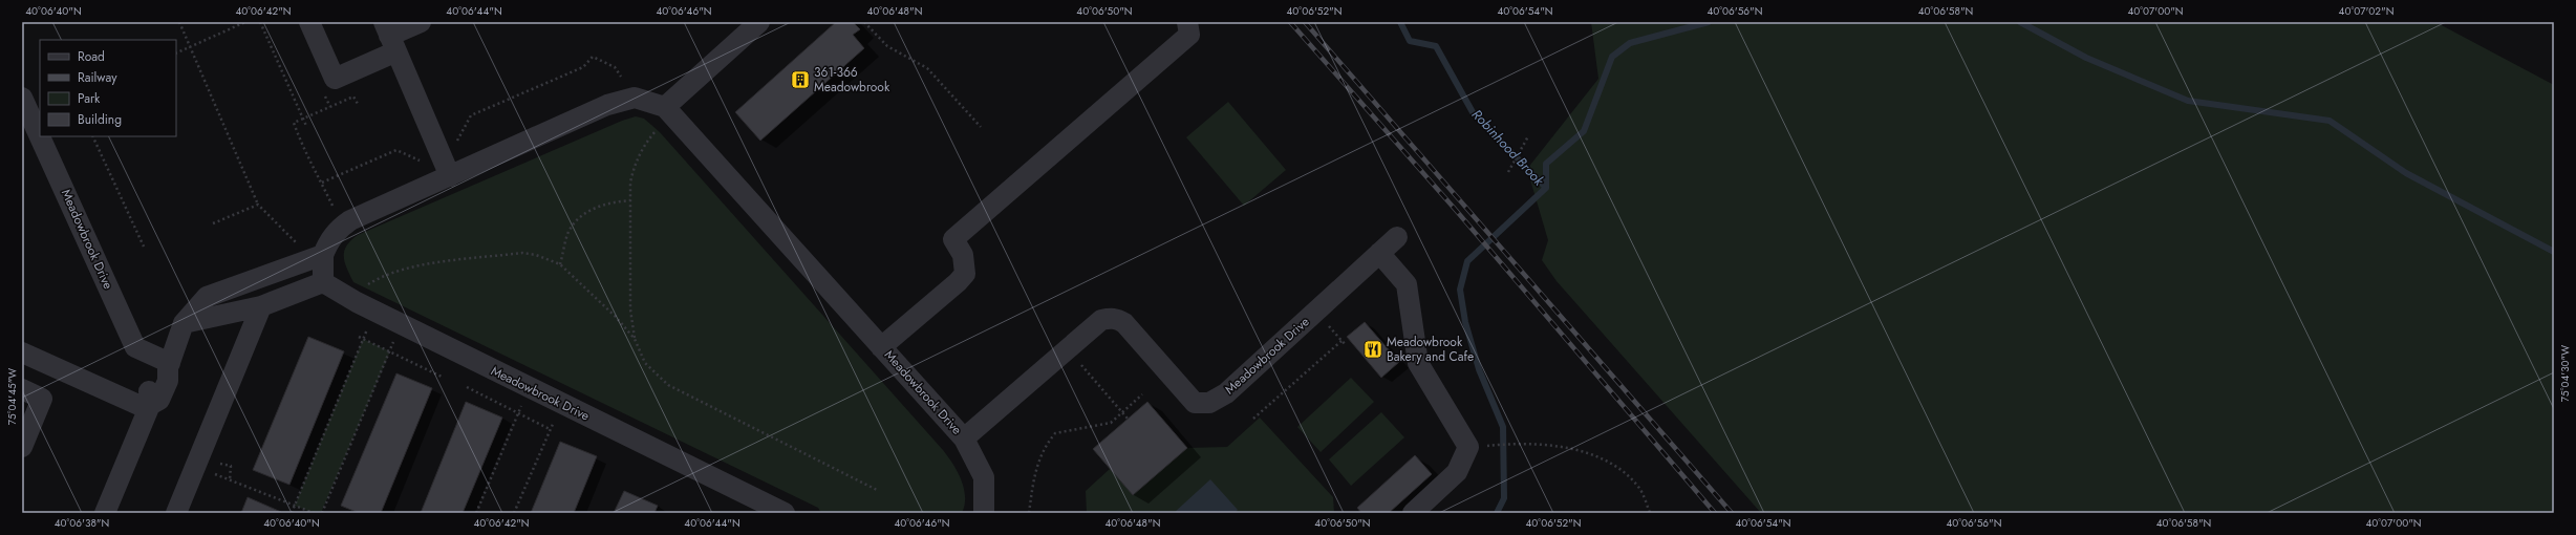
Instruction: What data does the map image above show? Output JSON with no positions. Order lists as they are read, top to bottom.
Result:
{
  "streets": {
    "street": ["Meadowbrook Drive"]
  },
  "water": ["Robinhood Brook"],
  "places": {
    "building": ["361-366 Meadowbrook"],
    "restaurant": ["Meadowbrook Bakery and Cafe"]
  },
  "legend": [
    "Road",
    "Railway",
    "Park",
    "Building"
  ],
  "coordinates": [
    "40°06'40\"N",
    "40°06'42\"N",
    "40°06'44\"N",
    "40°06'46\"N",
    "40°06'48\"N",
    "40°06'50\"N",
    "40°06'52\"N",
    "40°06'54\"N",
    "40°06'56\"N",
    "40°06'58\"N",
    "40°07'00\"N",
    "40°07'02\"N",
    "75°04'30\"W",
    "75°04'45\"W",
    "40°06'38\"N"
  ]
}
